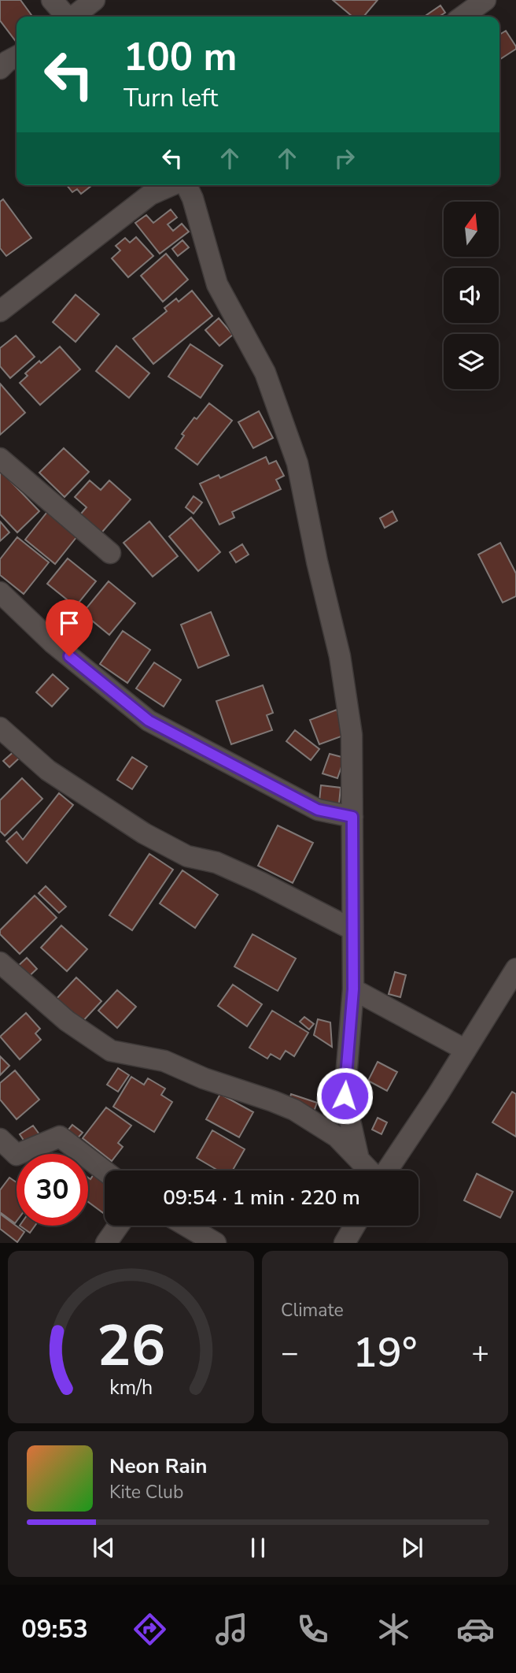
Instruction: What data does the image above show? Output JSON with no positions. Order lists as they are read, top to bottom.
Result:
{
  "north": "top",
  "page": {
    "turn": ["100 m", "Turn left"],
    "limit": "30",
    "trip": "09:54 · 1 min · 220 m",
    "tile": "Climate",
    "heat": ["−", "19°", "+"],
    "song": ["Neon Rain", "Kite Club"],
    "tabs": "09:53",
    "gauge": ["26", "km/h"]
  }
}
